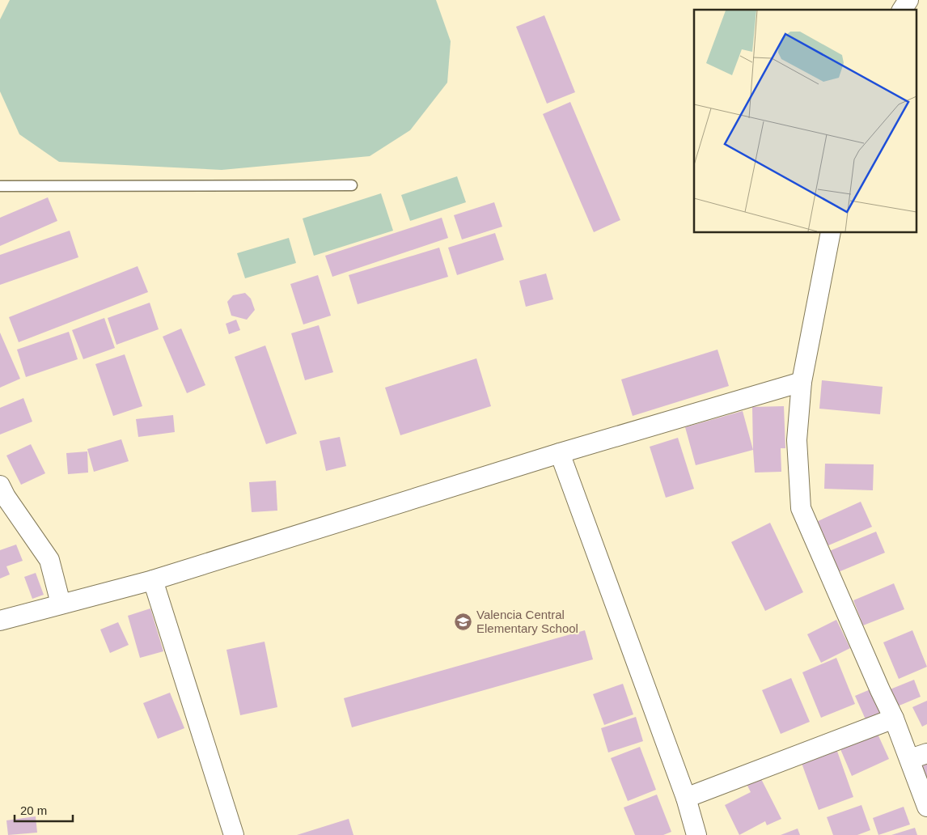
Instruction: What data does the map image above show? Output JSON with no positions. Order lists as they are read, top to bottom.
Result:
{
  "places": {
    "school or university": ["Valencia Central Elementary School"]
  },
  "scale_bar": "20 m"
}
